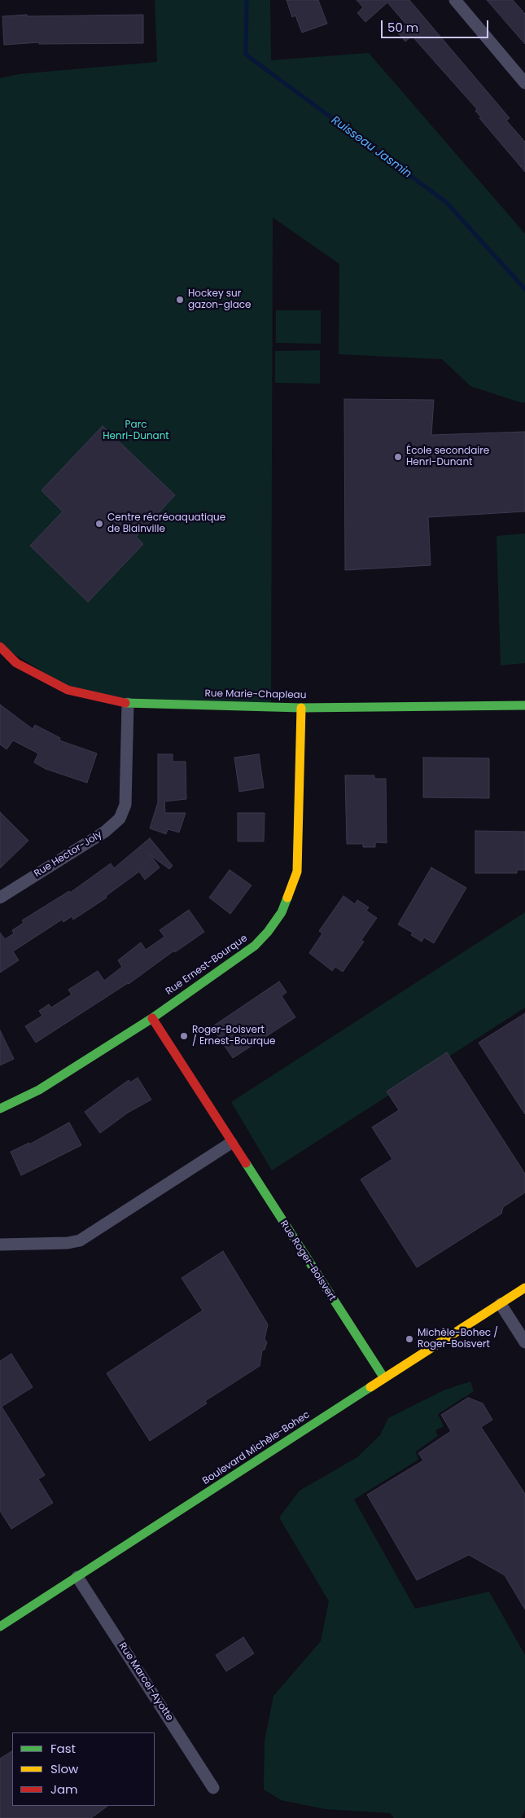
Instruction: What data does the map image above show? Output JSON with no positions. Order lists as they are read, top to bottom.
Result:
{
  "streets": {
    "street": [
      "Rue Marie-Chapleau",
      "Rue Hector-Joly",
      "Rue Ernest-Bourque",
      "Rue Roger-Boisvert",
      "Boulevard Michèle-Bohec",
      "Rue Marcel-Ayotte"
    ]
  },
  "crossings": [
    ["Rue Marie-Chapleau", "Rue Hector-Joly"],
    ["Rue Marie-Chapleau", "Rue Ernest-Bourque"],
    ["Rue Ernest-Bourque", "Rue Roger-Boisvert"],
    ["Rue Roger-Boisvert", "Boulevard Michèle-Bohec"],
    ["Boulevard Michèle-Bohec", "Rue Marcel-Ayotte"]
  ],
  "water": ["Ruisseau Jasmin"],
  "parks": ["Parc Henri-Dunant"],
  "places": [
    "Hockey sur gazon-glace",
    "École secondaire Henri-Dunant",
    "Centre récréoaquatique de Blainville",
    "Roger-Boisvert / Ernest-Bourque",
    "Michèle-Bohec / Roger-Boisvert"
  ],
  "legend": ["Fast", "Slow", "Jam"],
  "scale_bar": "50 m"
}
